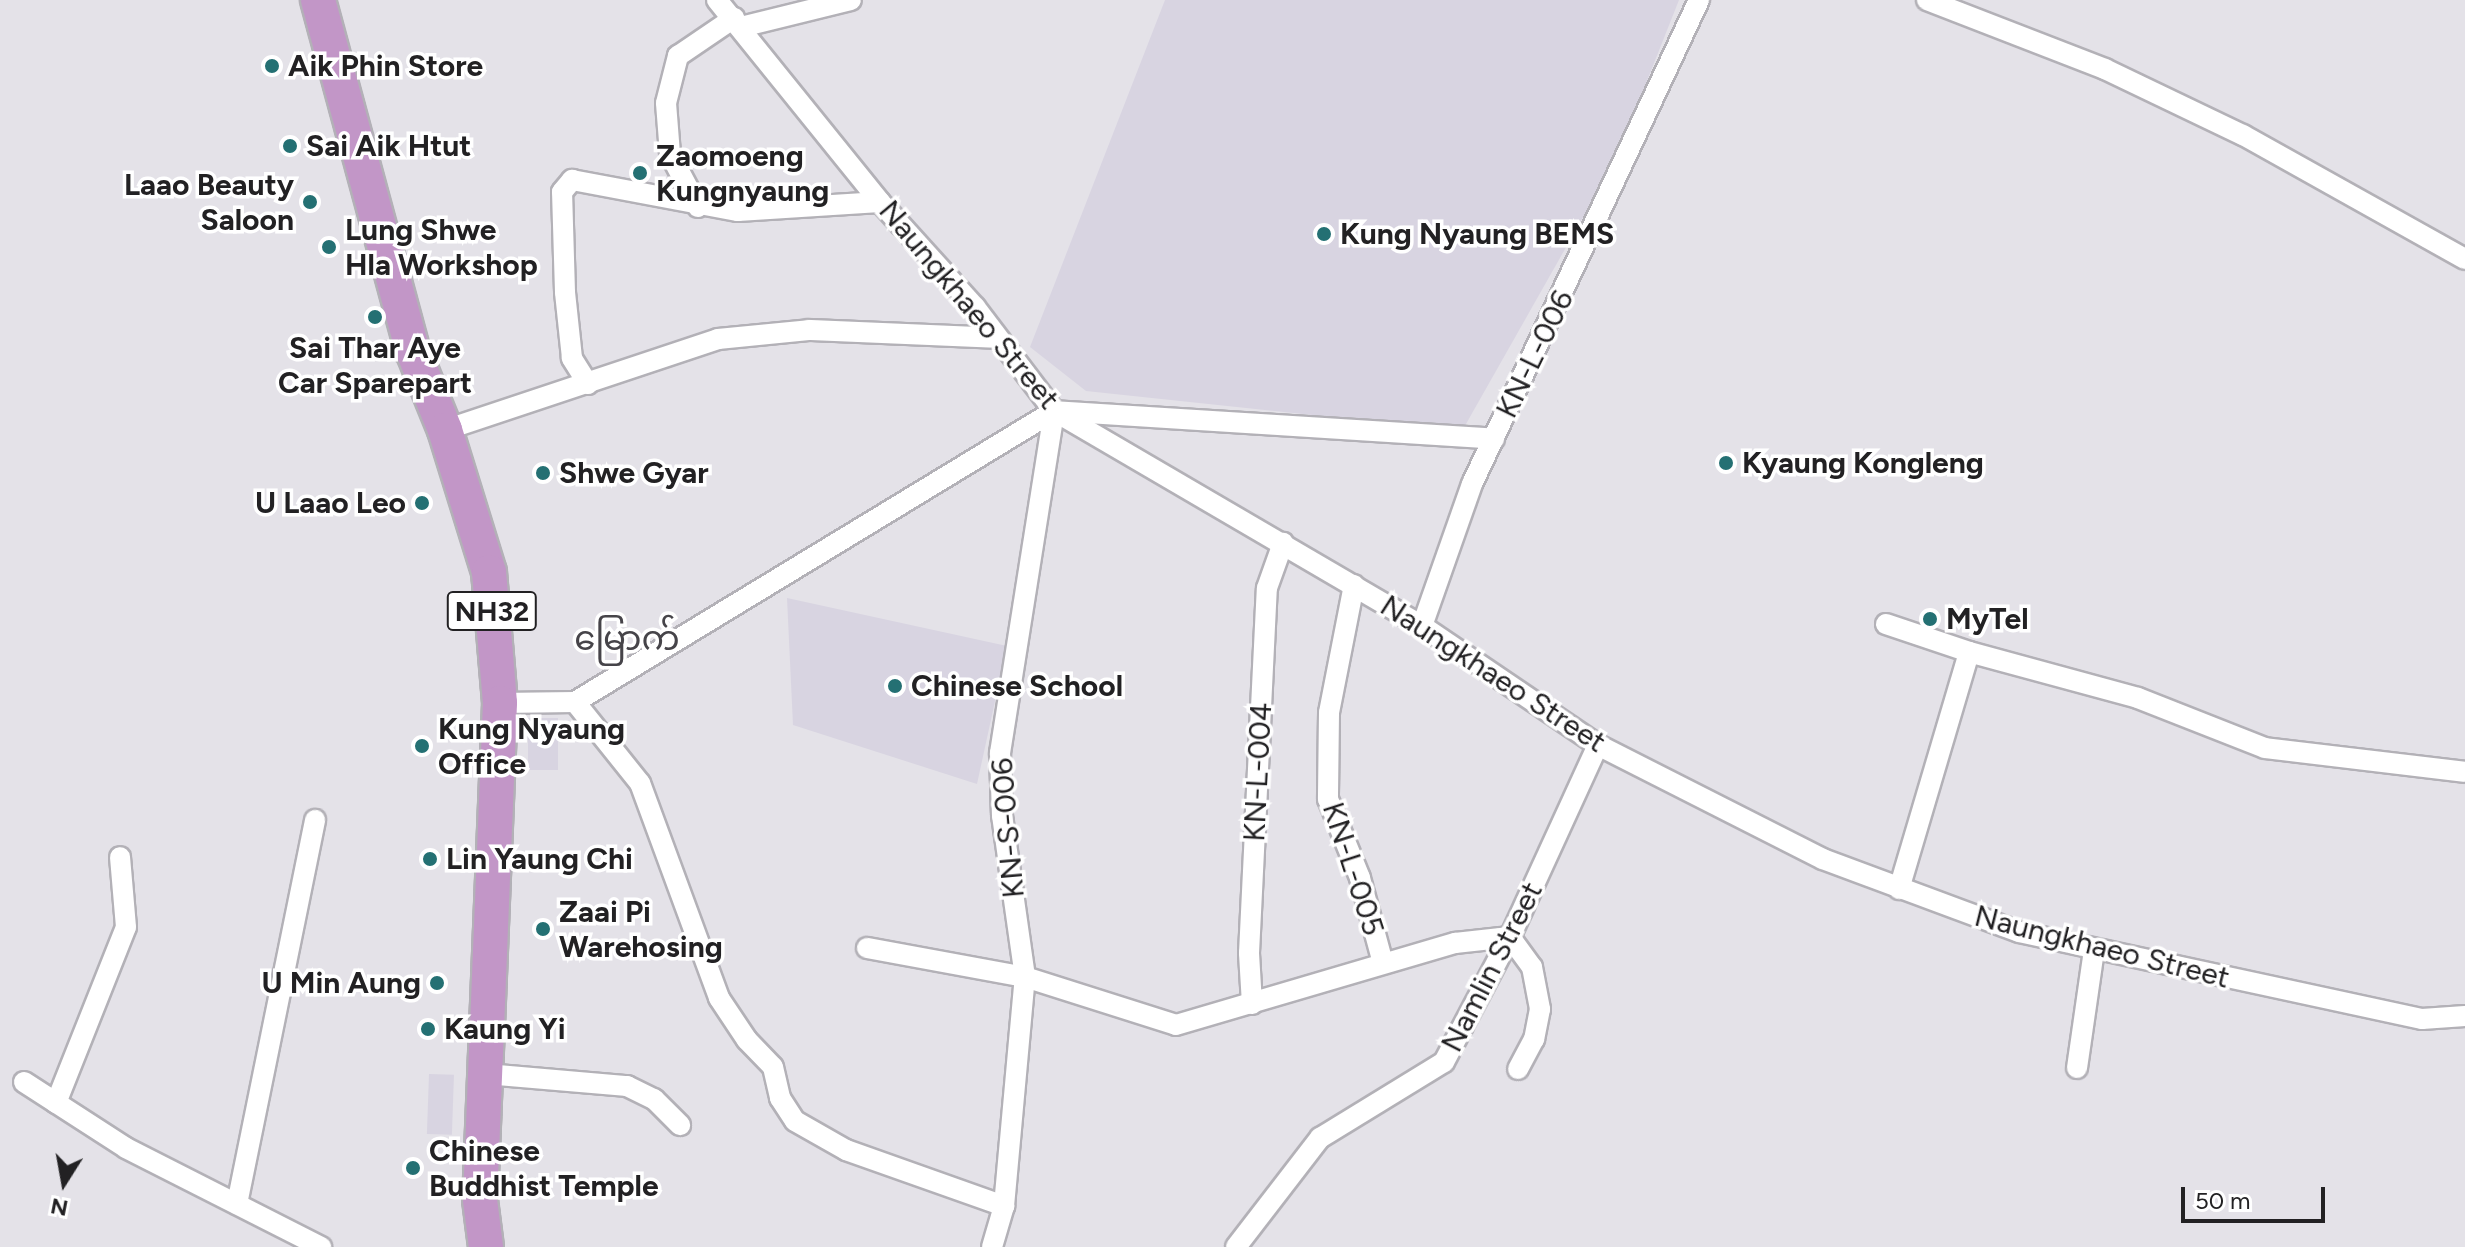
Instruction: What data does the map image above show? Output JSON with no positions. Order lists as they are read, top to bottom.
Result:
{
  "streets": {
    "highway": ["NH32"],
    "street": [
      "Naungkhaeo Street",
      "KN-L-006",
      "KN-L-004",
      "KN-S-006",
      "KN-L-005",
      "Namlin Street"
    ]
  },
  "crossings": [
    ["Naungkhaeo Street", "KN-L-006"],
    ["Naungkhaeo Street", "KN-L-004"],
    ["Naungkhaeo Street", "KN-S-006"],
    ["Naungkhaeo Street", "KN-L-005"],
    ["Naungkhaeo Street", "Namlin Street"]
  ],
  "districts": ["မြောက်"],
  "places": [
    "Aik Phin Store",
    "Sai Aik Htut",
    "Zaomoeng Kungnyaung",
    "Laao Beauty Saloon",
    "Kung Nyaung BEMS",
    "Lung Shwe Hla Workshop",
    "Sai Thar Aye Car Sparepart",
    "Kyaung Kongleng",
    "Shwe Gyar",
    "U Laao Leo",
    "MyTel",
    "Chinese School",
    "Kung Nyaung Office",
    "Lin Yaung Chi",
    "Zaai Pi Warehosing",
    "U Min Aung",
    "Kaung Yi",
    "Chinese Buddhist Temple"
  ],
  "scale_bar": "50 m",
  "north": "bottom"
}
